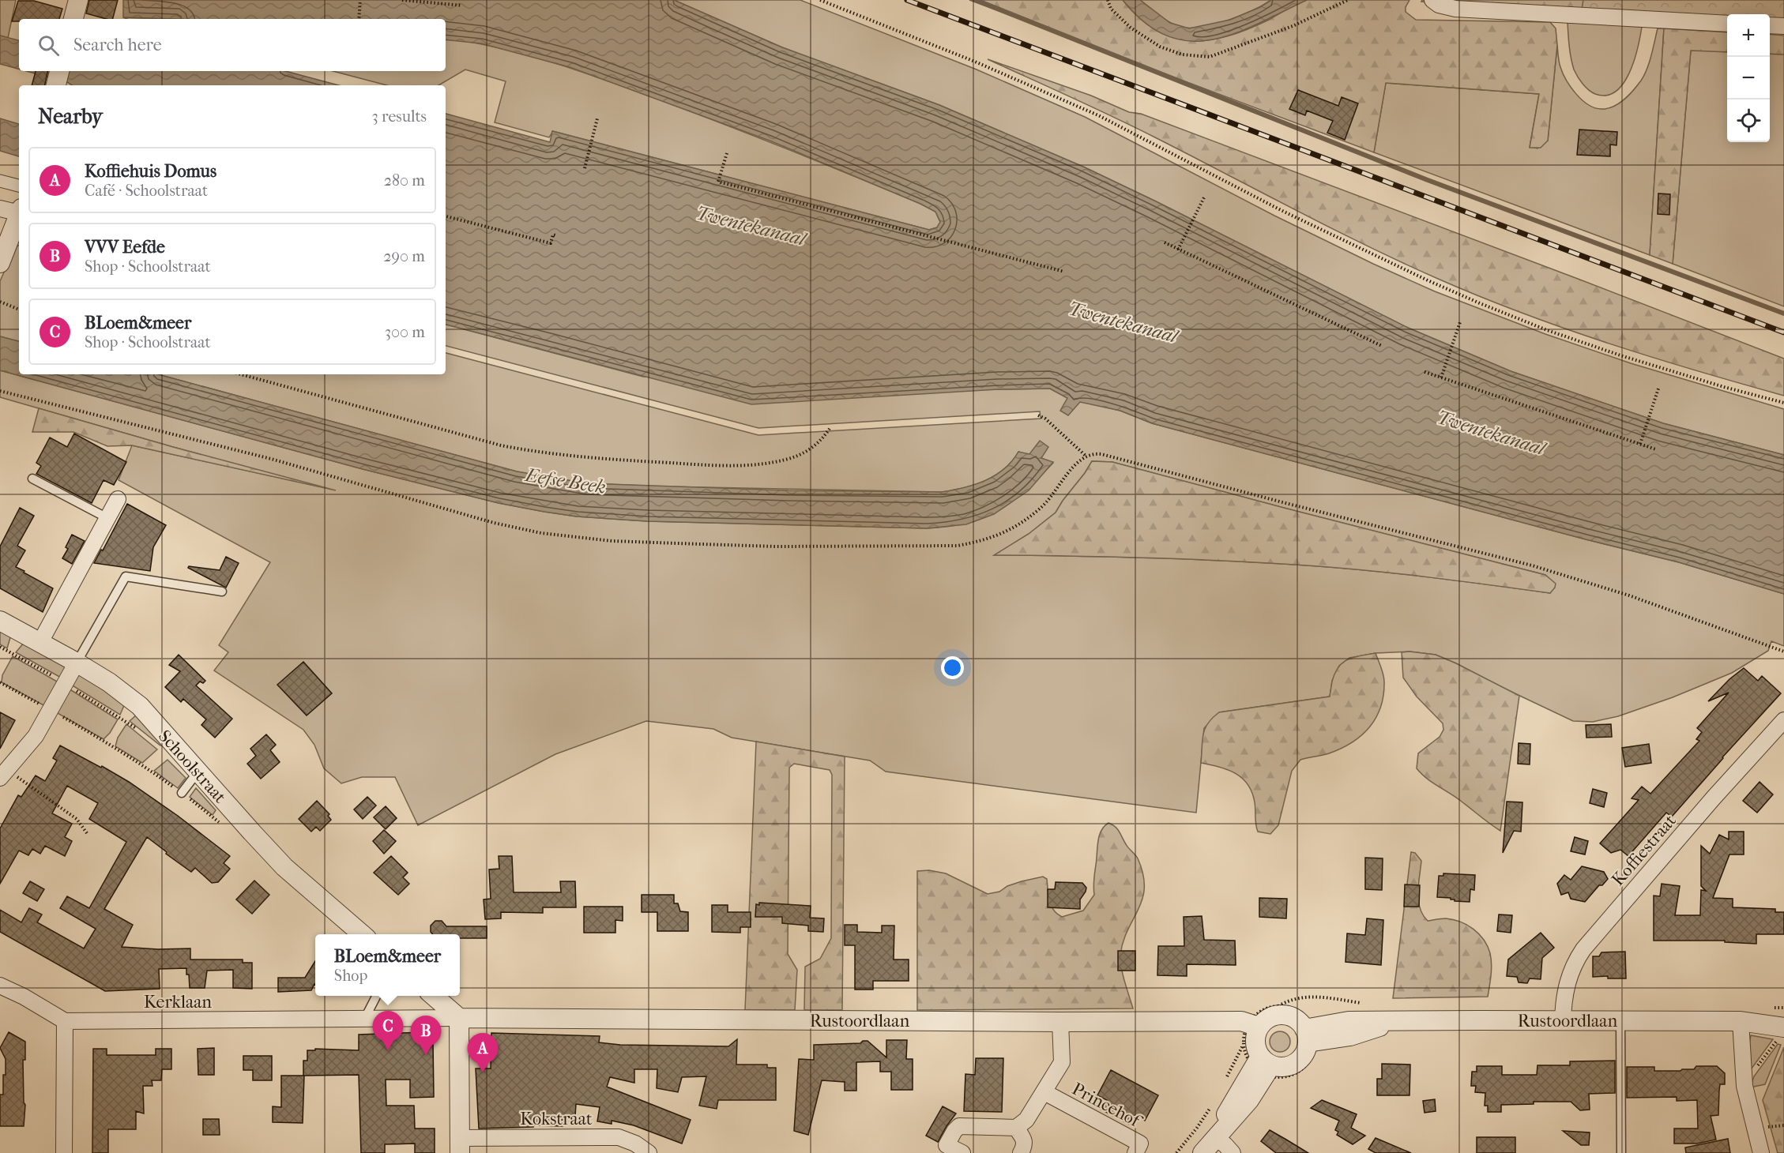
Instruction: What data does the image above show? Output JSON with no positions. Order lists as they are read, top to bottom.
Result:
{
  "streets": {
    "street": [
      "Schoolstraat",
      "Koffiestraat",
      "Kerklaan",
      "Rustoordlaan",
      "Princehof",
      "Kokstraat"
    ]
  },
  "crossings": [
    ["Koffiestraat", "Rustoordlaan"],
    ["Rustoordlaan", "Princehof"]
  ],
  "water": ["Twentekanaal", "Eefse Beek"],
  "page": {
    "map_buttons": ["+", "−"],
    "search": "Search here",
    "heading": ["Nearby", "3 results"],
    "list": [
      {
        "mark": "A",
        "name": "Koffiehuis Domus",
        "note": "Café · Schoolstraat",
        "value": "280 m"
      },
      {
        "mark": "B",
        "name": "VVV Eefde",
        "note": "Shop · Schoolstraat",
        "value": "290 m"
      },
      {
        "mark": "C",
        "name": "BLoem&meer",
        "note": "Shop · Schoolstraat",
        "value": "300 m"
      }
    ],
    "popup": ["BLoem&meer", "Shop"],
    "pins": ["C", "B", "A"]
  }
}
